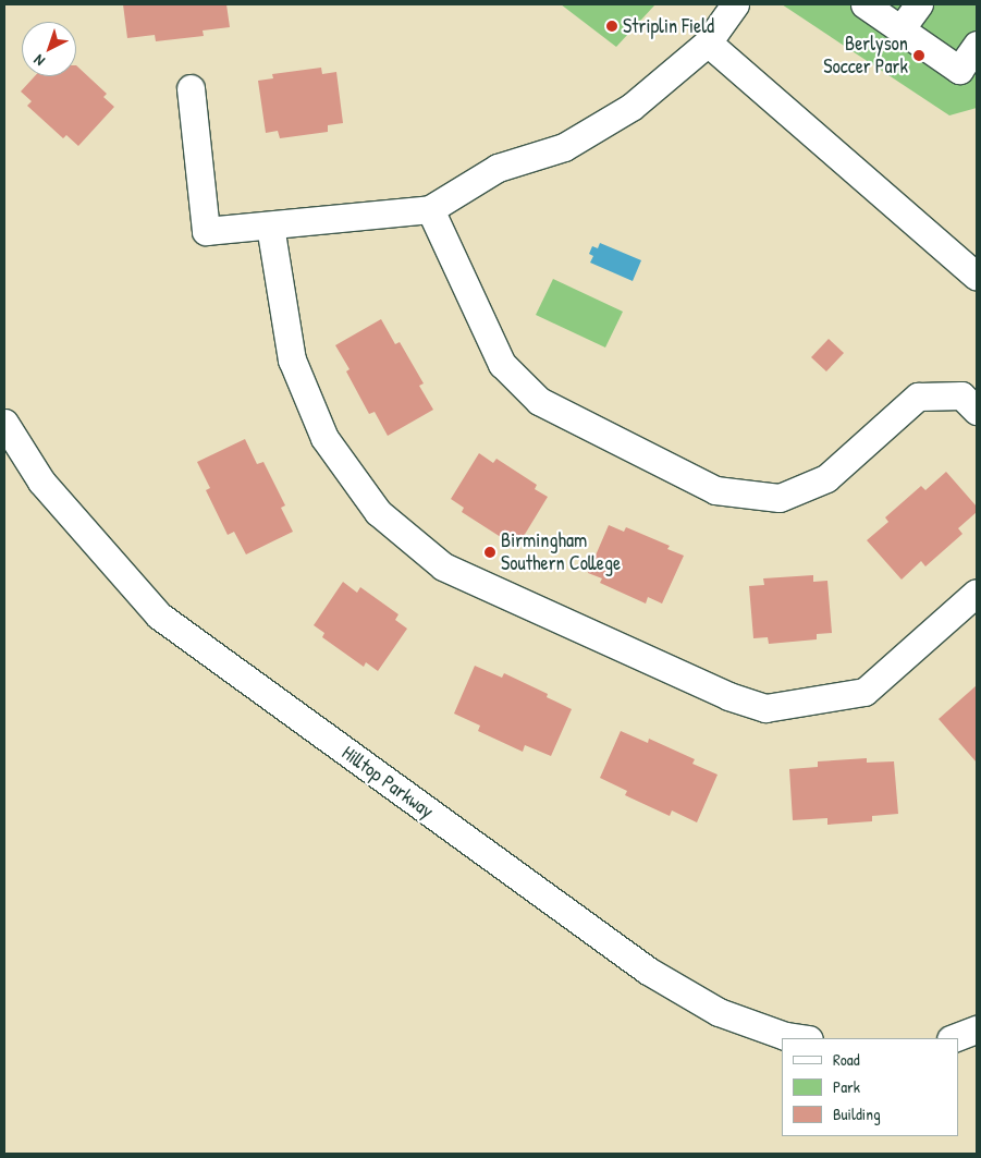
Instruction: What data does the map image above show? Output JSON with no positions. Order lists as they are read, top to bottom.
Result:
{
  "streets": {
    "street": ["Hilltop Parkway"]
  },
  "places": ["Striplin Field", "Berlyson Soccer Park", "Birmingham Southern College"],
  "legend": ["Road", "Park", "Building"],
  "north": "bottom left"
}
